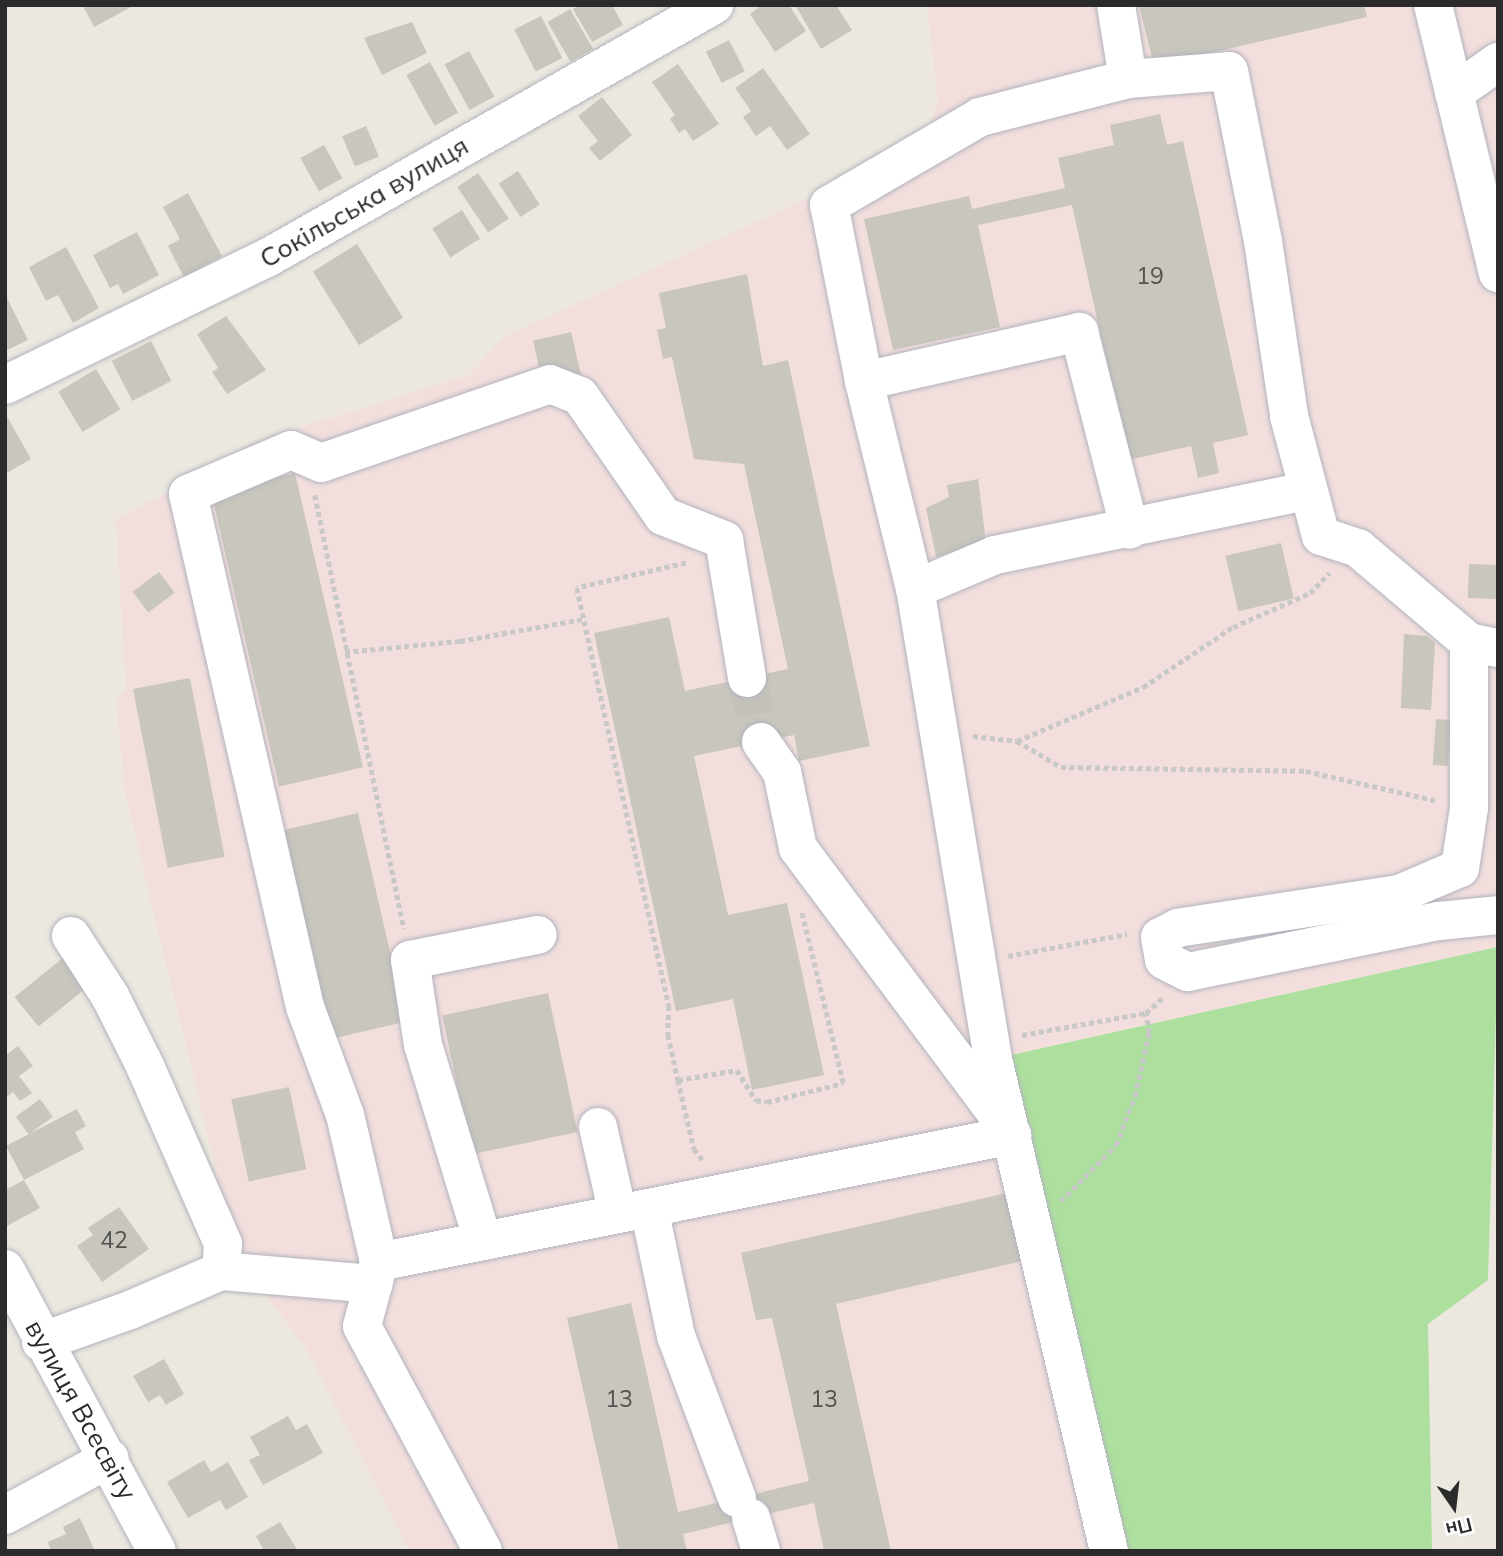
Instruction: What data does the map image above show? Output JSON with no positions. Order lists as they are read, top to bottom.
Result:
{
  "streets": {
    "street": ["Сокільська вулиця", "вулиця Всесвіту"]
  },
  "house_numbers": [
    "19",
    "42",
    "13",
    "13"
  ],
  "north": "bottom"
}
